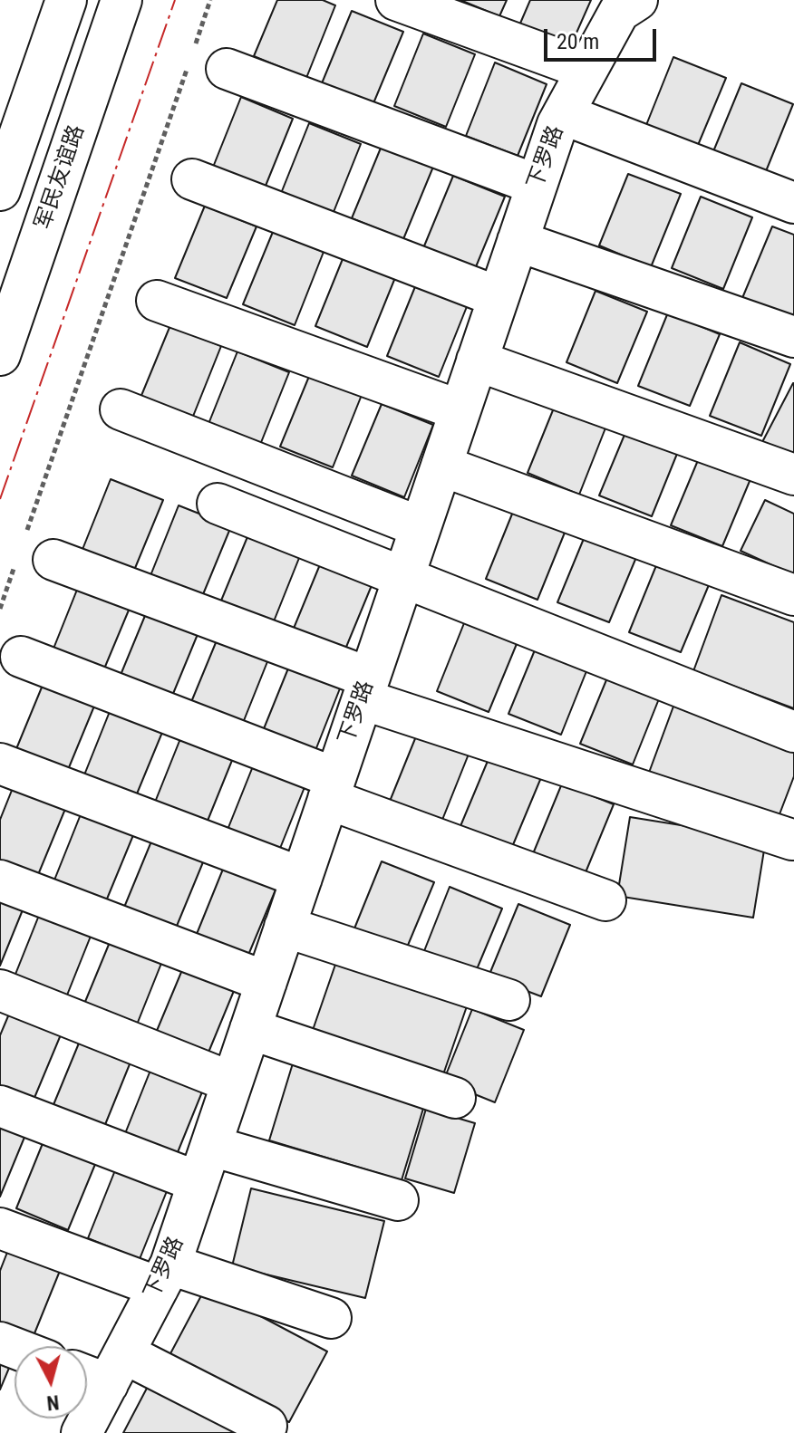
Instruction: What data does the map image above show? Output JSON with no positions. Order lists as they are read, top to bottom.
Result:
{
  "streets": {
    "street": ["下罗路", "军民友谊路"]
  },
  "scale_bar": "20 m",
  "north": "bottom"
}
